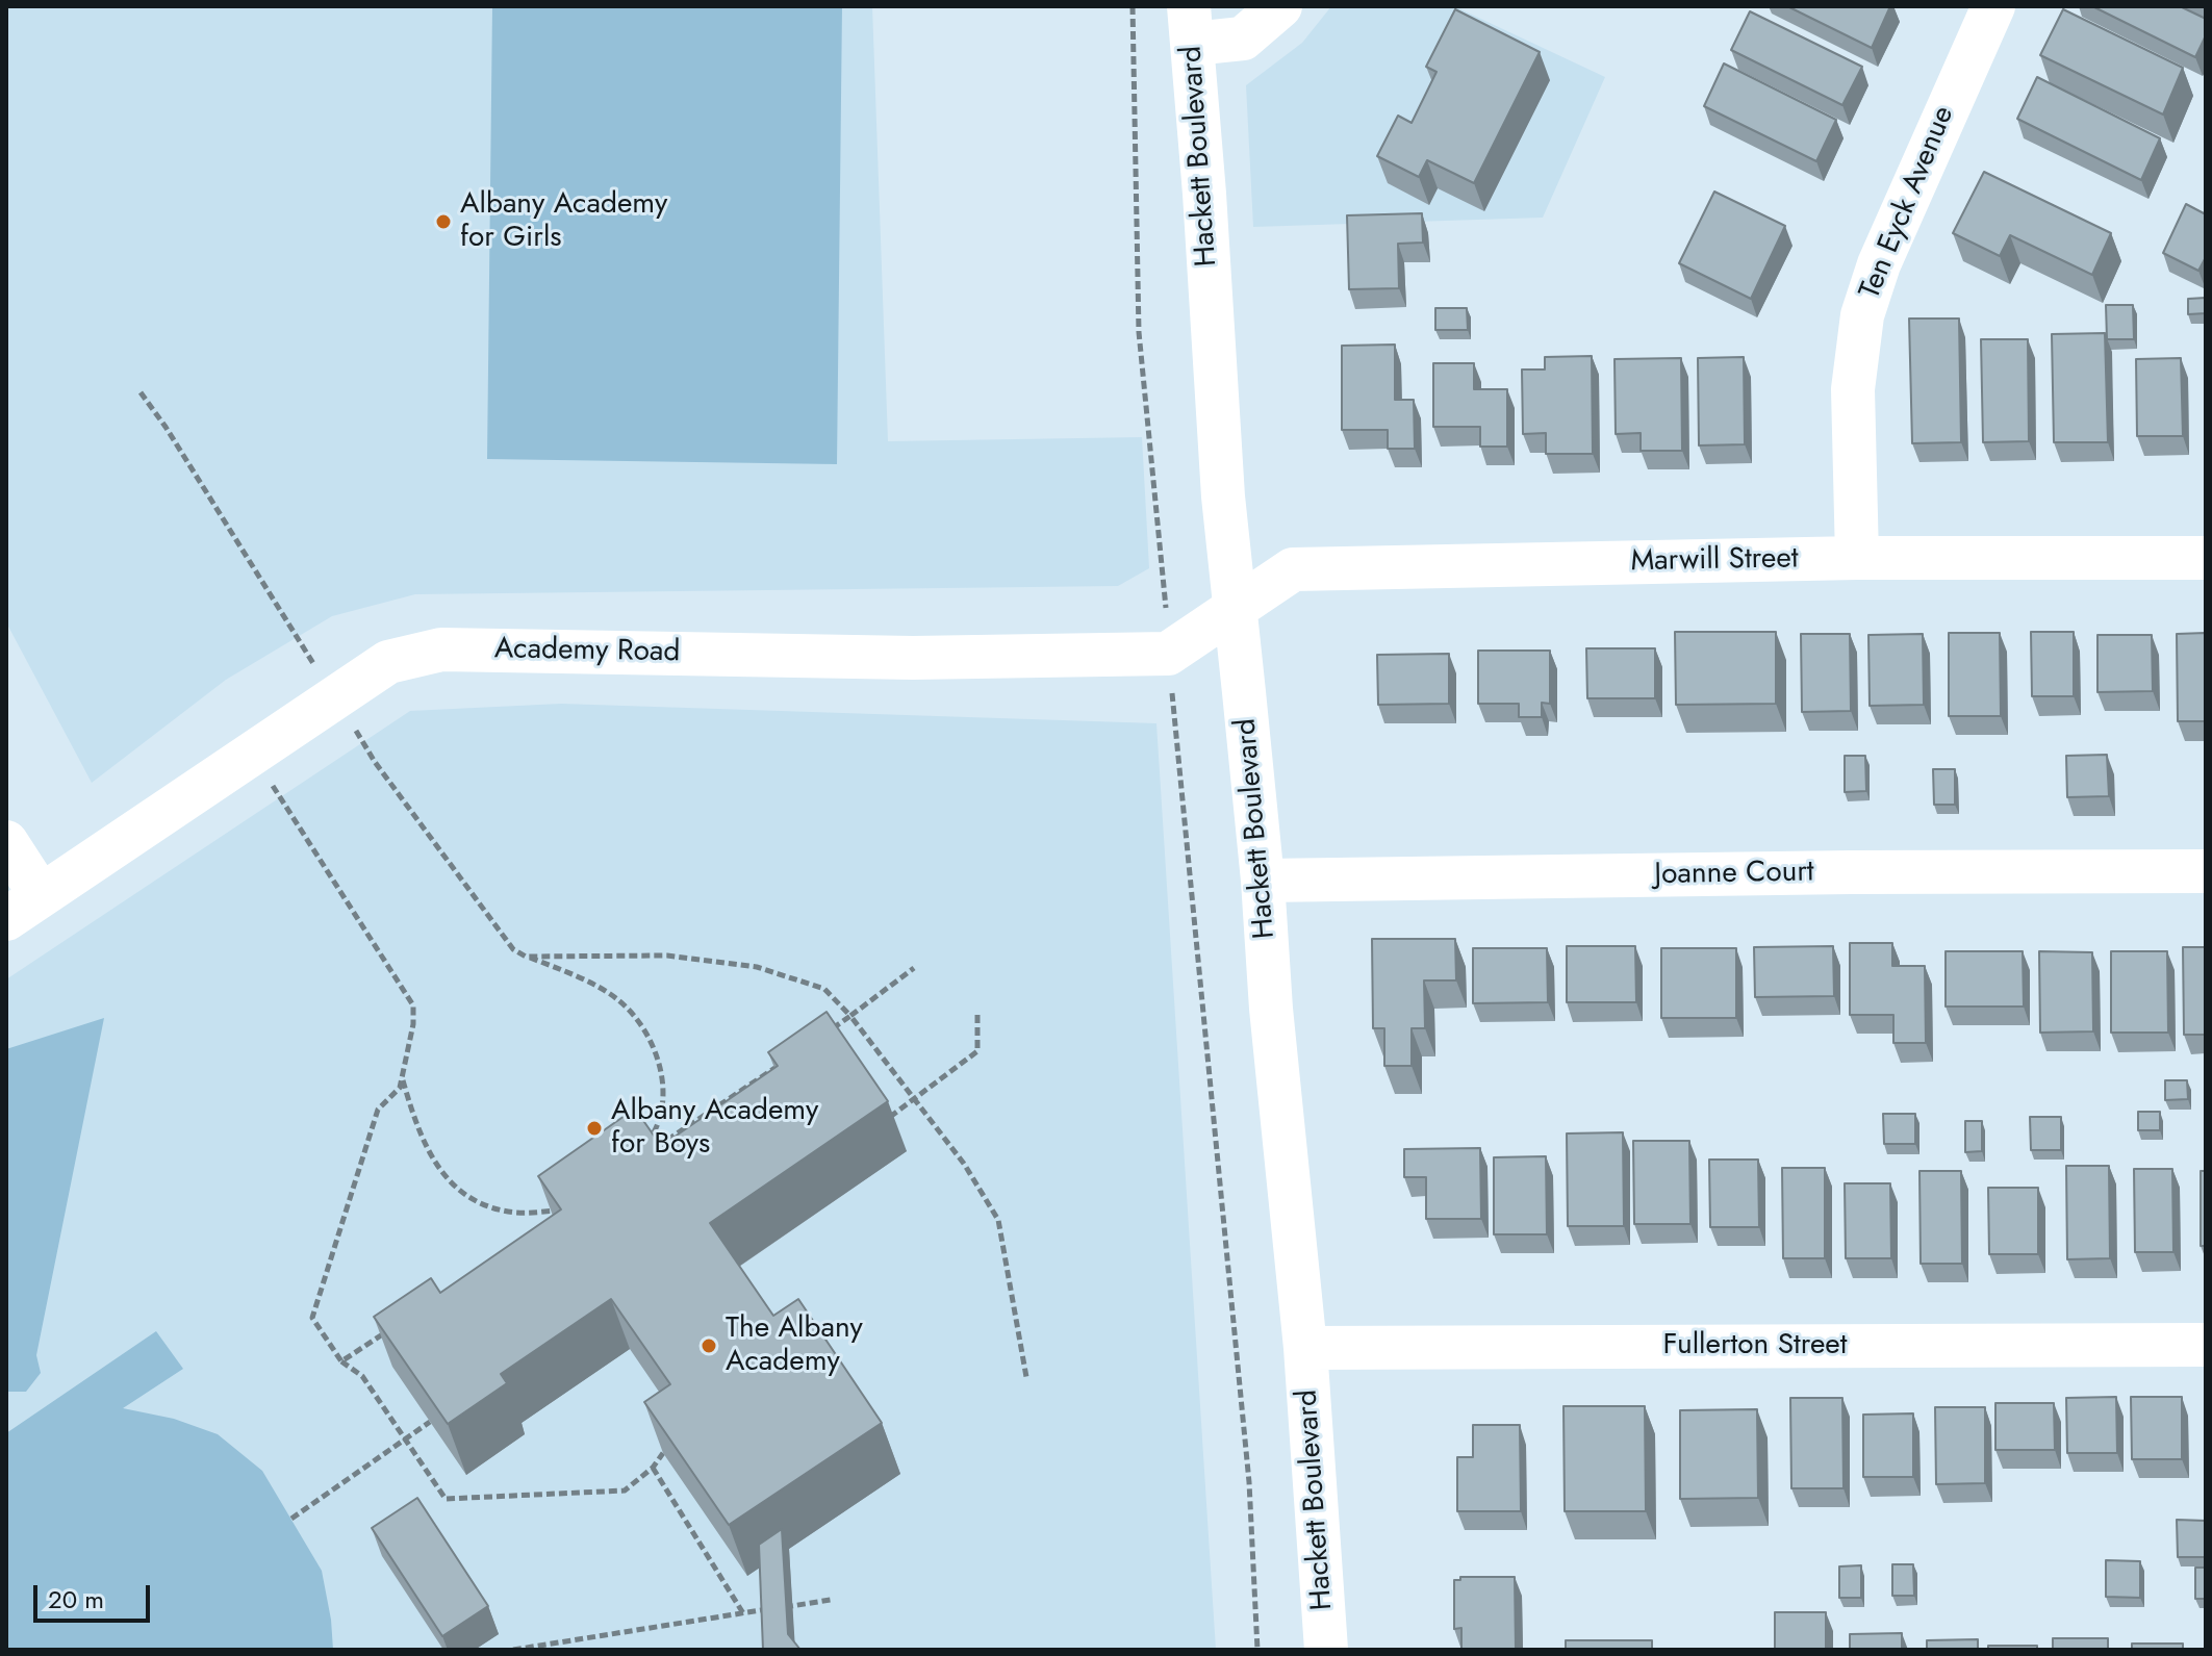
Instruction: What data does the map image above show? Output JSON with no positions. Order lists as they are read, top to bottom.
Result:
{
  "streets": {
    "street": [
      "Hackett Boulevard",
      "Ten Eyck Avenue",
      "Marwill Street",
      "Academy Road",
      "Joanne Court",
      "Fullerton Street"
    ]
  },
  "crossings": [
    ["Hackett Boulevard", "Marwill Street"],
    ["Hackett Boulevard", "Joanne Court"],
    ["Hackett Boulevard", "Fullerton Street"],
    ["Ten Eyck Avenue", "Marwill Street"]
  ],
  "places": ["Albany Academy for Girls", "Albany Academy for Boys", "The Albany Academy"],
  "scale_bar": "20 m"
}
